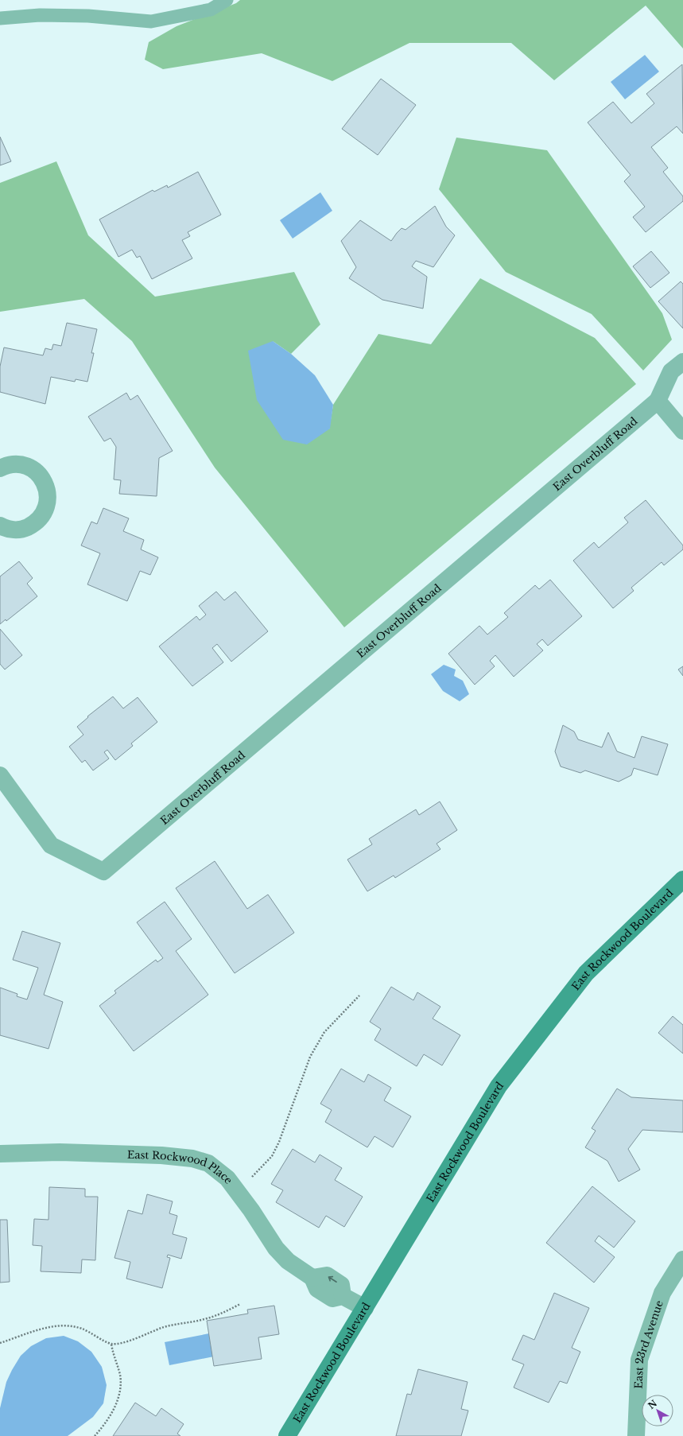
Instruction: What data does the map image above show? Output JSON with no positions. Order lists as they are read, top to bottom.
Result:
{
  "streets": {
    "street": [
      "East Overbluff Road",
      "East Rockwood Boulevard",
      "East Rockwood Place",
      "East 23rd Avenue"
    ]
  },
  "crossings": [
    ["East Rockwood Boulevard", "East Rockwood Place"]
  ],
  "north": "top left"
}
